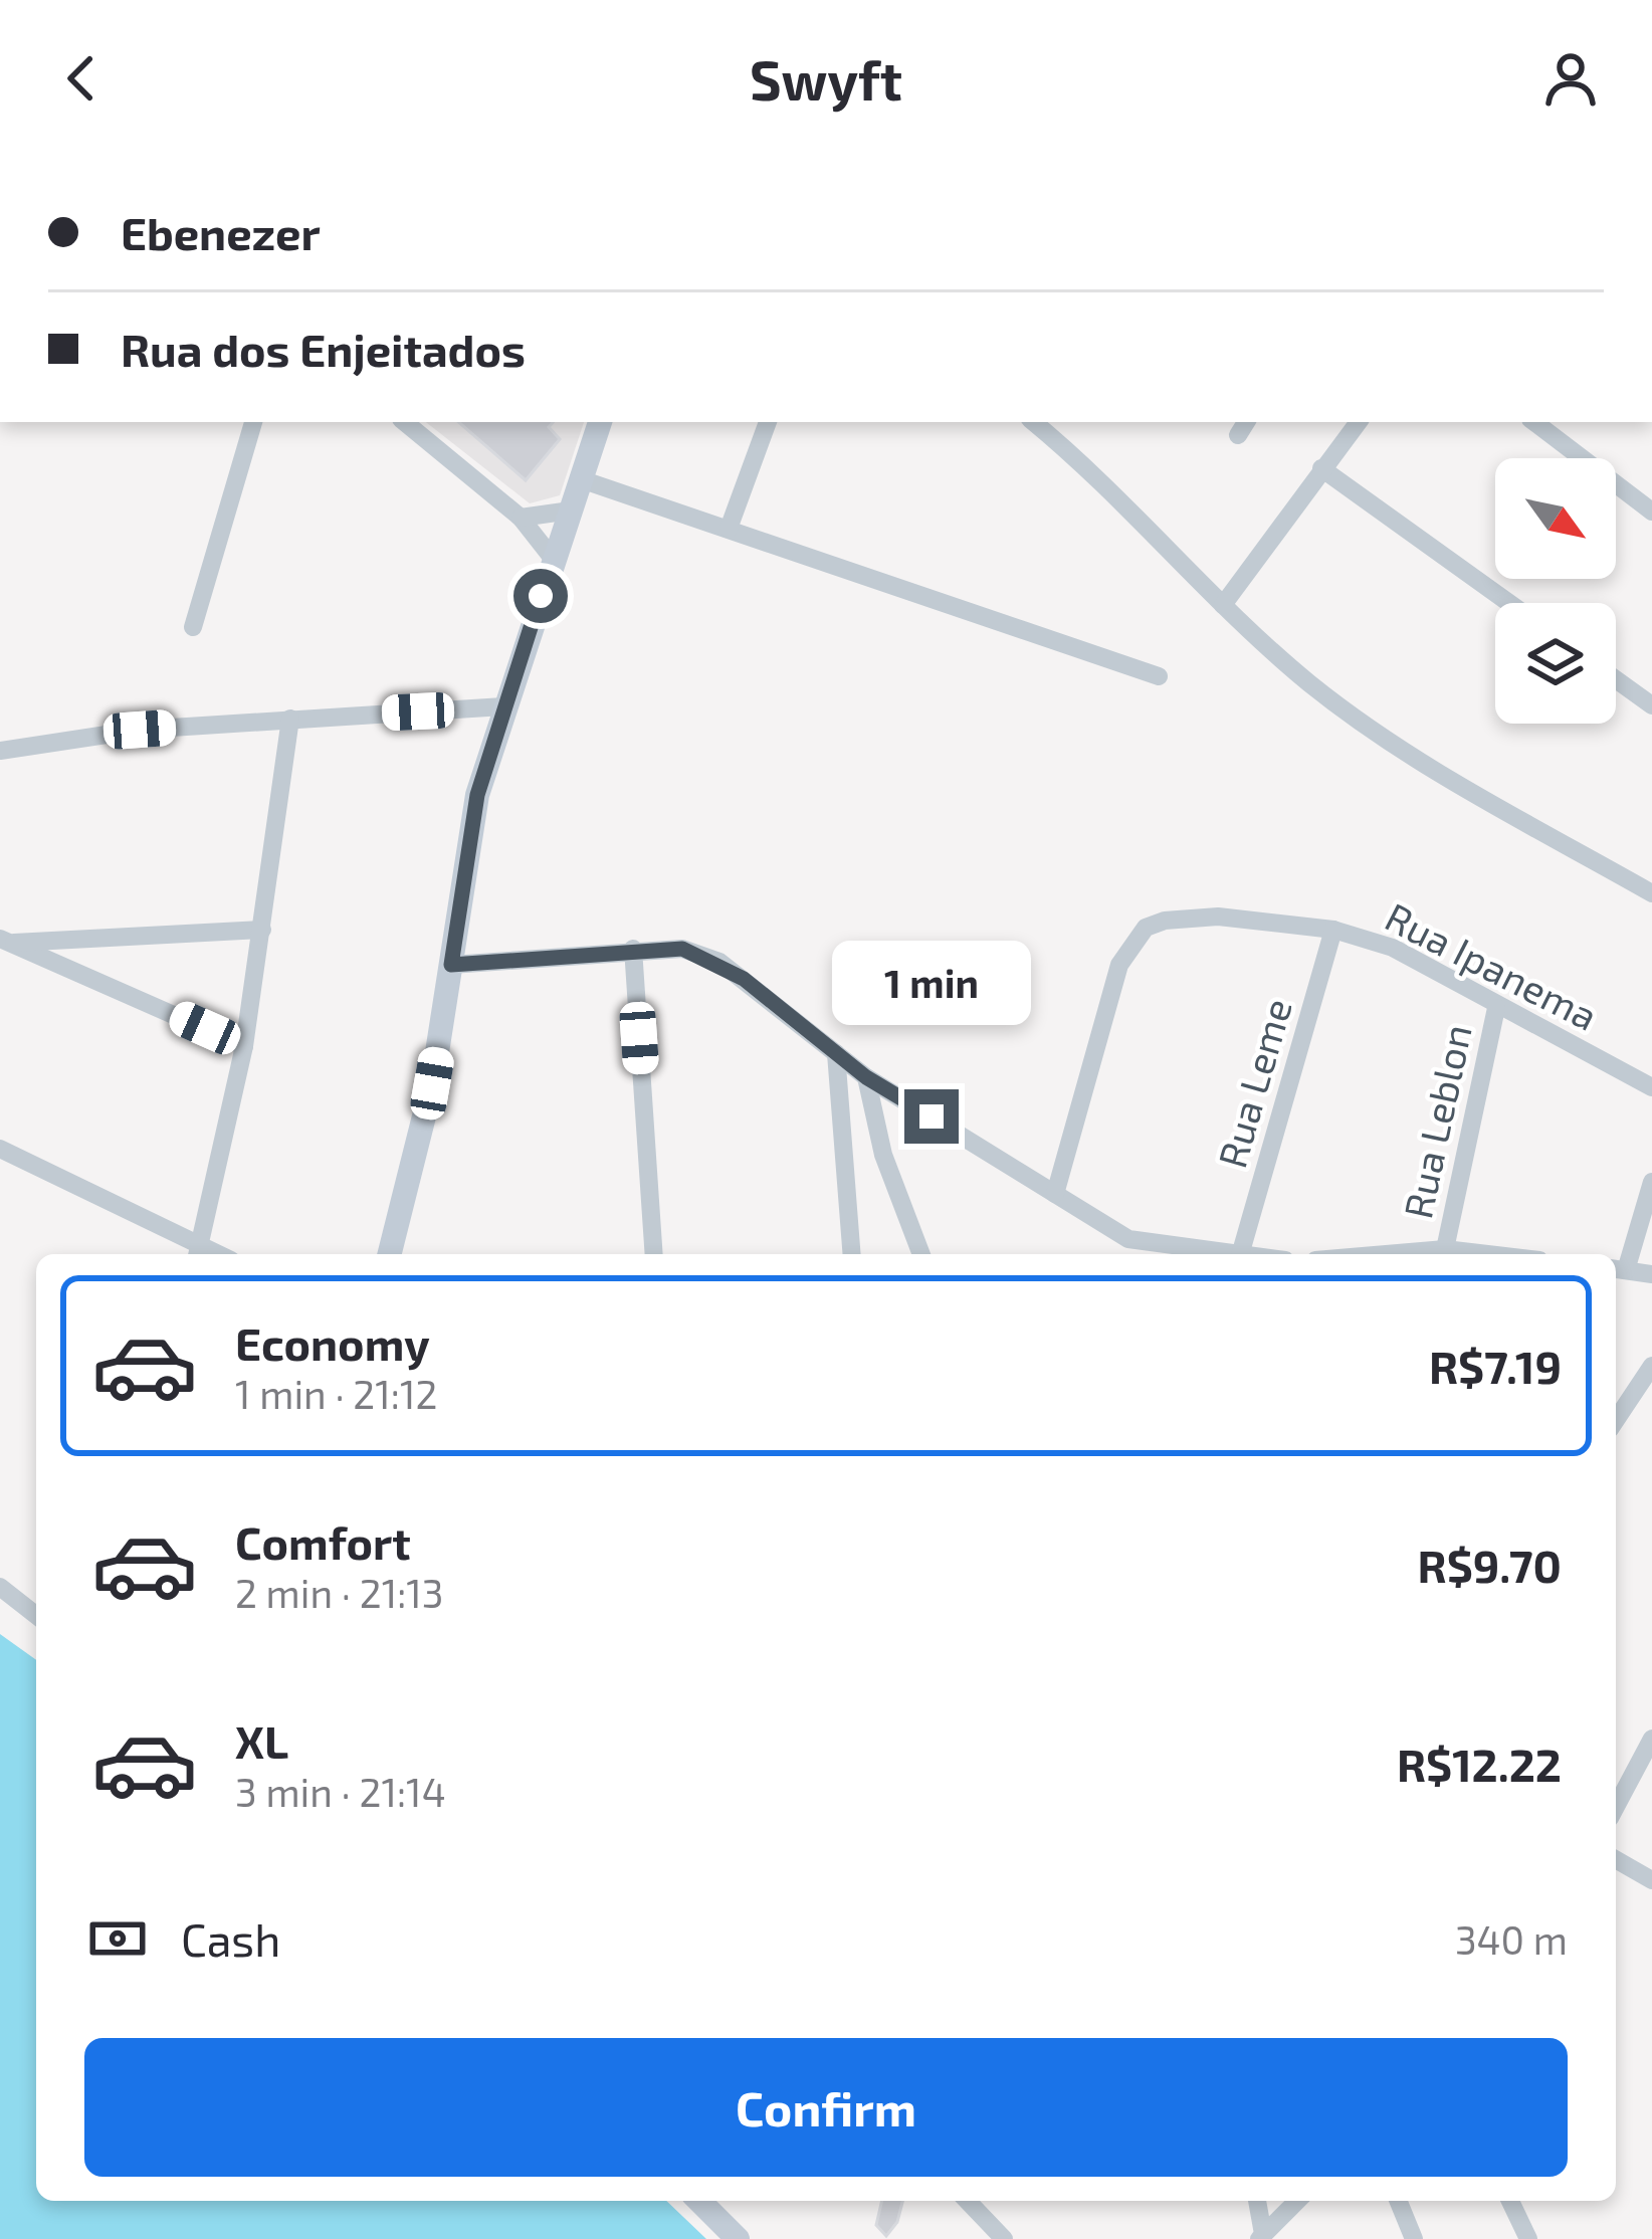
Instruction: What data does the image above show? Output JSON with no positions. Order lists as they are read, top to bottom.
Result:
{
  "streets": {
    "street": ["Rua Ipanema", "Rua Leme", "Rua Leblon"]
  },
  "crossings": [
    ["Rua Ipanema", "Rua Leme"],
    ["Rua Ipanema", "Rua Leblon"]
  ],
  "north": "bottom right",
  "page": {
    "header": "Swyft",
    "banner": ["Ebenezer", "Rua dos Enjeitados"],
    "bubble": "1 min",
    "list": [
      {
        "name": "Economy",
        "note": "1 min · 21:12",
        "value": "R$7.19"
      },
      {
        "name": "Comfort",
        "note": "2 min · 21:13",
        "value": "R$9.70"
      },
      {
        "name": "XL",
        "note": "3 min · 21:14",
        "value": "R$12.22"
      }
    ],
    "pay": ["Cash", "340 m"],
    "buttons": "Confirm"
  }
}
